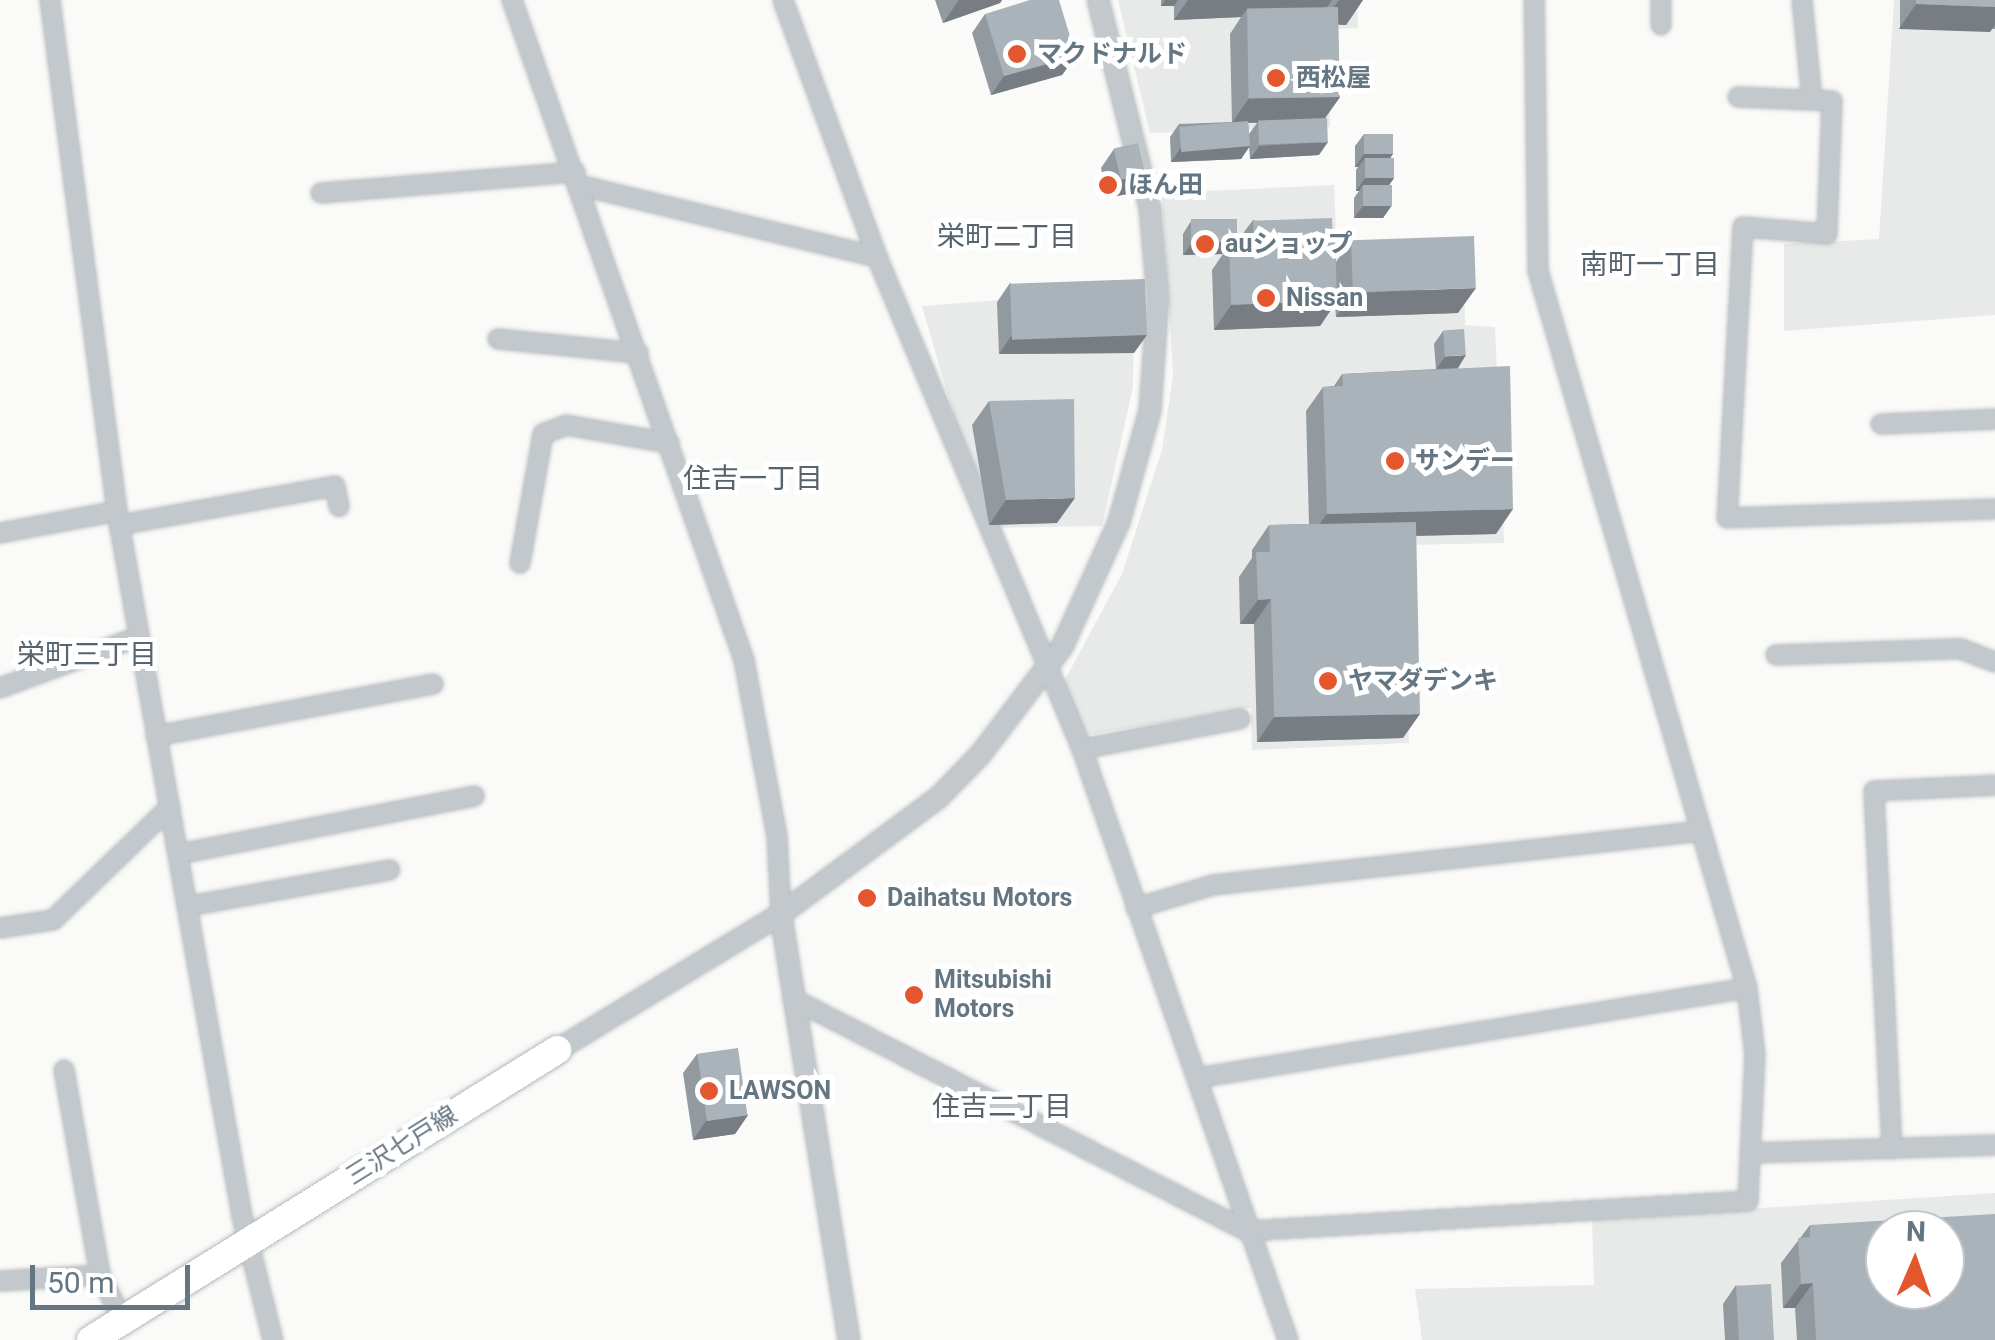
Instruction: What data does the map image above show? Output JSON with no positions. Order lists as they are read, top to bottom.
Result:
{
  "streets": {
    "main road": ["三沢七戸線"]
  },
  "districts": [
    "栄町二丁目",
    "南町一丁目",
    "住吉一丁目",
    "栄町三丁目",
    "住吉二丁目"
  ],
  "places": [
    "マクドナルド",
    "西松屋",
    "ほん田",
    "auショップ",
    "Nissan",
    "サンデー",
    "ヤマダデンキ",
    "Daihatsu Motors",
    "Mitsubishi Motors",
    "LAWSON"
  ],
  "scale_bar": "50 m",
  "north": "top"
}
